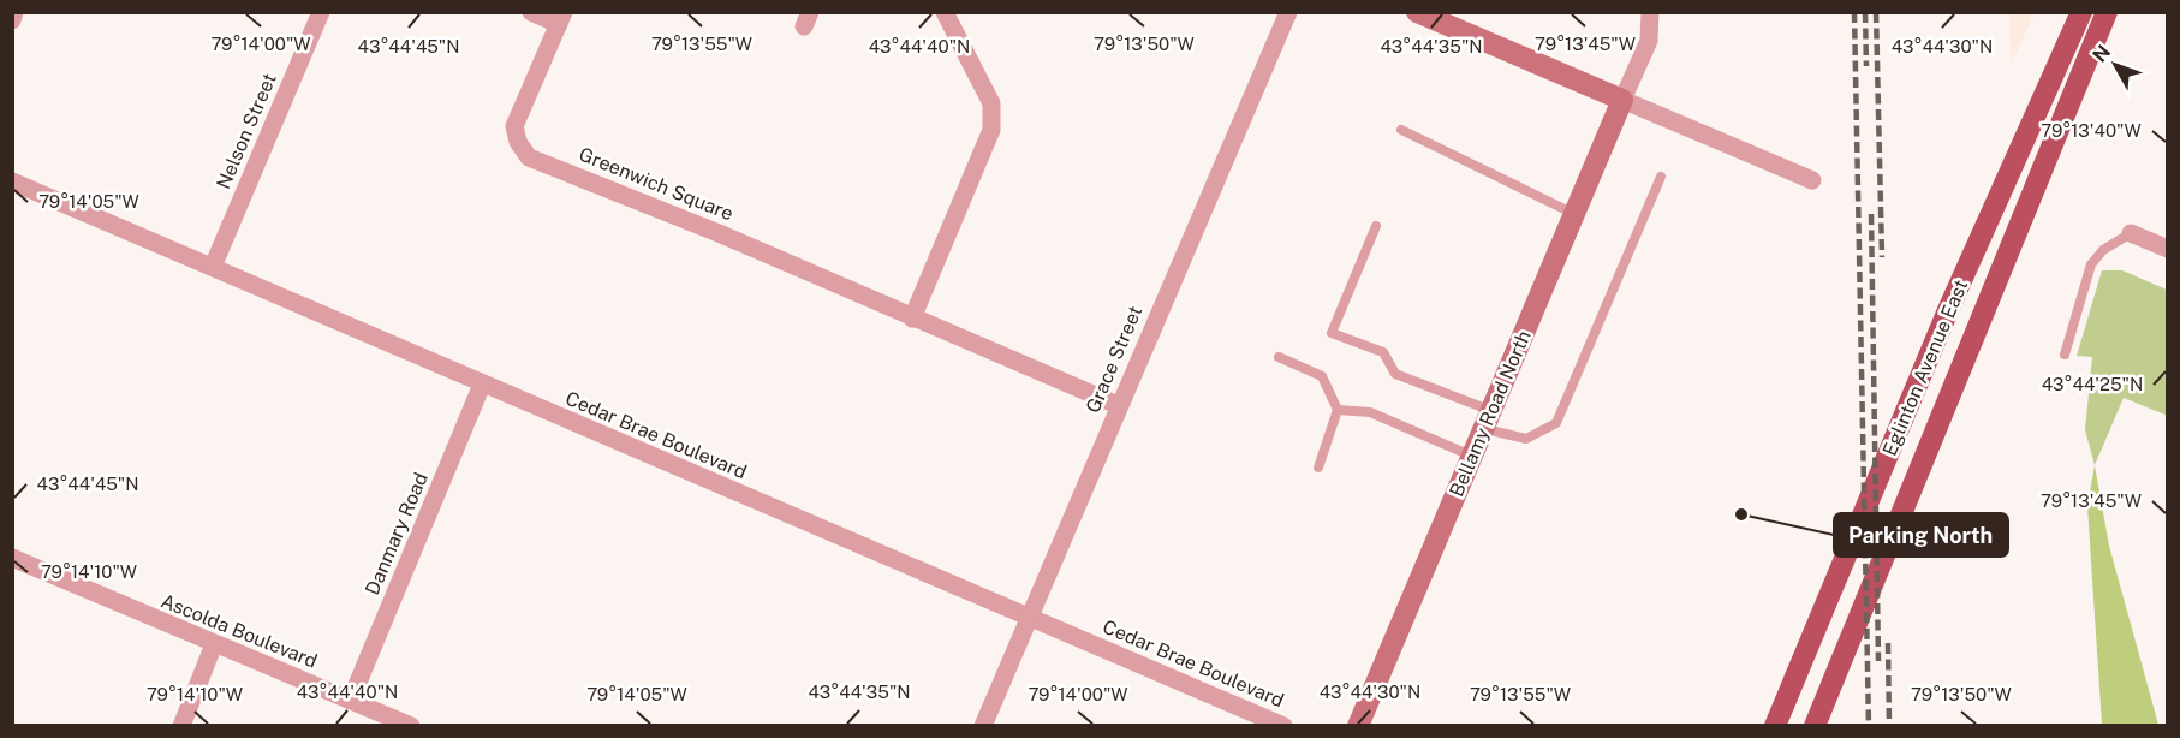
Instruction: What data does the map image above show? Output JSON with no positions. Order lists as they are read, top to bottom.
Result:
{
  "streets": {
    "main road": ["Eglinton Avenue East"],
    "street": [
      "Nelson Street",
      "Greenwich Square",
      "Grace Street",
      "Bellamy Road North",
      "Cedar Brae Boulevard",
      "Danmary Road",
      "Ascolda Boulevard"
    ]
  },
  "crossings": [
    ["Nelson Street", "Cedar Brae Boulevard"],
    ["Greenwich Square", "Grace Street"],
    ["Grace Street", "Cedar Brae Boulevard"],
    ["Cedar Brae Boulevard", "Danmary Road"],
    ["Danmary Road", "Ascolda Boulevard"]
  ],
  "places": ["Parking North"],
  "north": "top left",
  "coordinates": [
    "79°14'00\"W",
    "79°13'55\"W",
    "79°13'50\"W",
    "79°13'45\"W",
    "43°44'45\"N",
    "43°44'40\"N",
    "43°44'35\"N",
    "43°44'30\"N",
    "79°13'40\"W",
    "79°14'05\"W",
    "43°44'25\"N",
    "79°14'10\"W"
  ]
}
